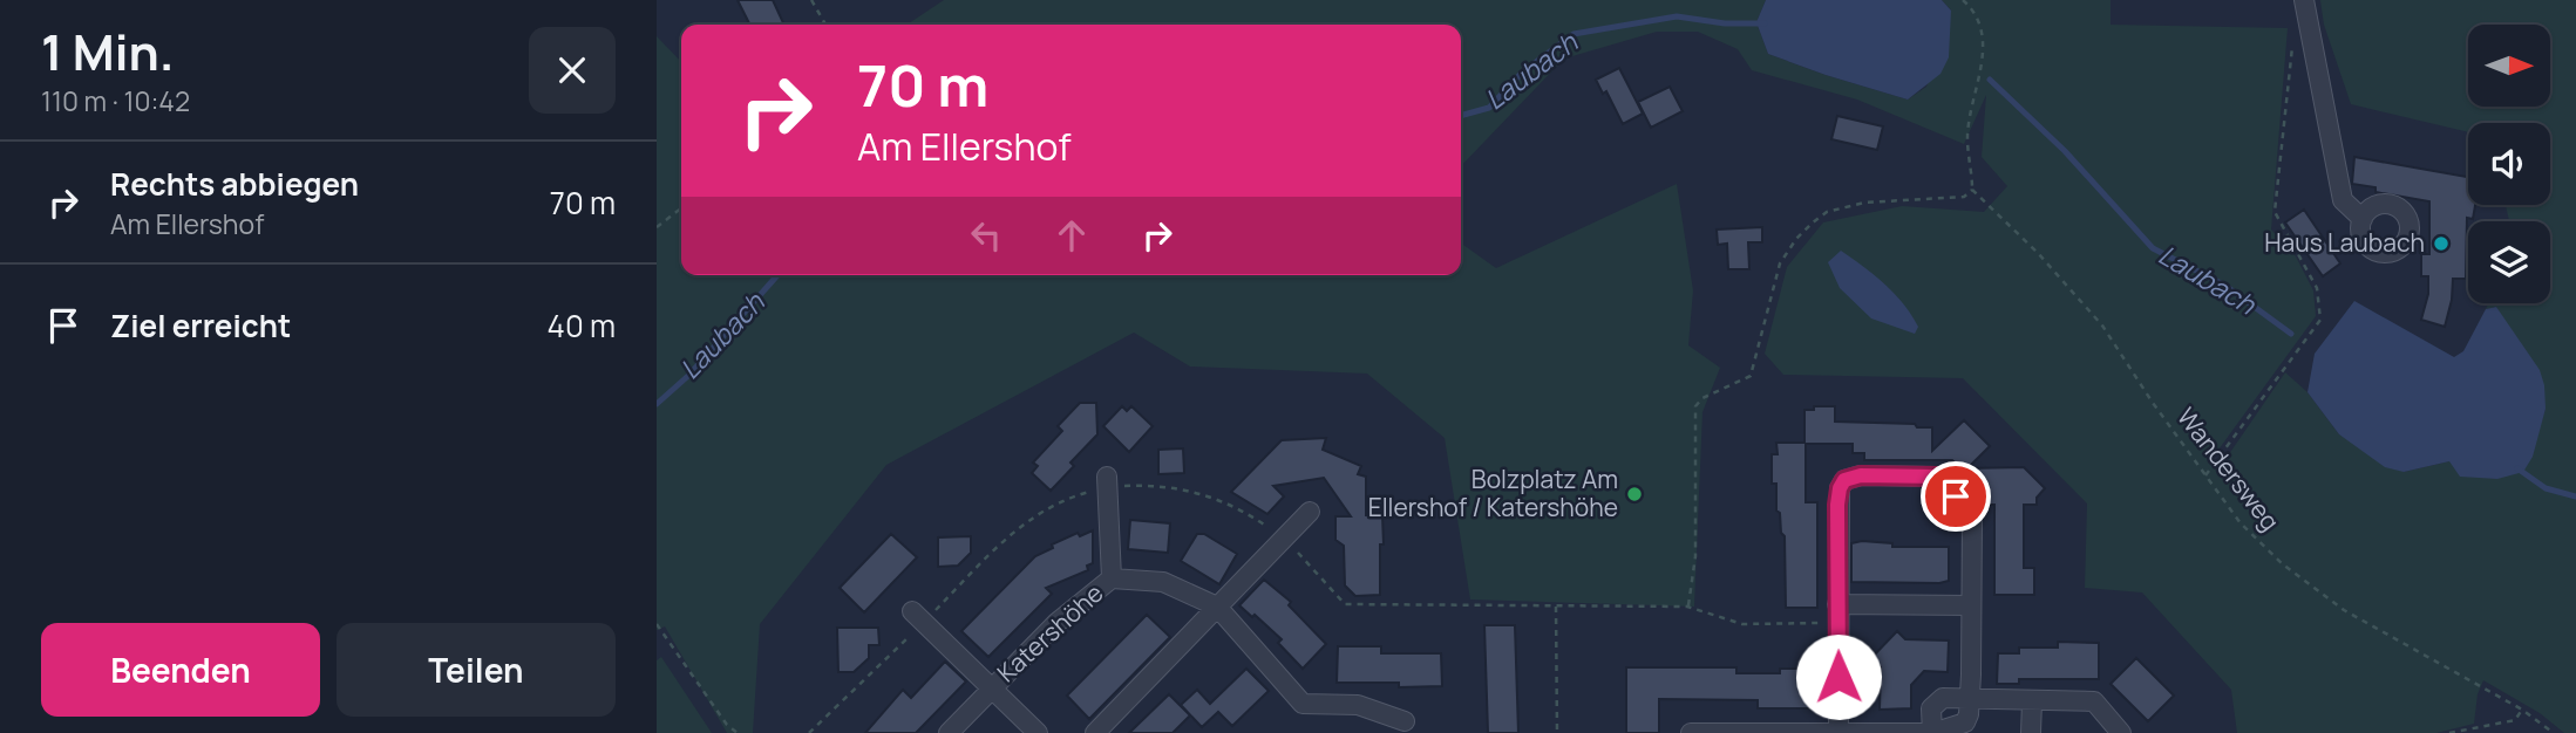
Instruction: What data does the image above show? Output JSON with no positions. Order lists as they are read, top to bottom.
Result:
{
  "streets": {
    "street": ["Katershöhe"],
    "path": ["Wandersweg"]
  },
  "water": ["Laubach"],
  "places": ["Haus Laubach", "Bolzplatz Am Ellershof / Katershöhe"],
  "north": "right",
  "page": {
    "heading": ["1 Min.", "110 m · 10:42"],
    "turn": ["70 m", "Am Ellershof"],
    "list": [
      {
        "name": "Rechts abbiegen",
        "note": "Am Ellershof",
        "value": "70 m"
      },
      {
        "name": "Ziel erreicht",
        "value": "40 m"
      }
    ],
    "buttons": ["Beenden", "Teilen"]
  }
}
